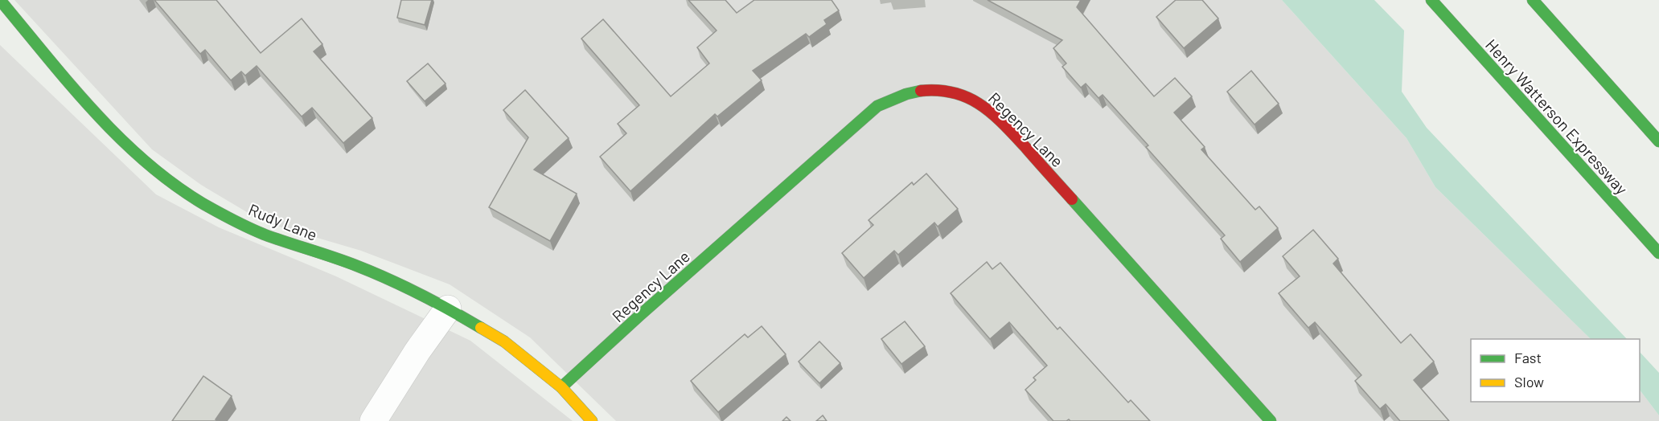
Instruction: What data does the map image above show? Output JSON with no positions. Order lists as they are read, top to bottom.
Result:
{
  "streets": {
    "main road": ["Henry Watterson Expressway", "Regency Lane", "Rudy Lane"]
  },
  "crossings": [
    ["Regency Lane", "Rudy Lane"]
  ],
  "legend": ["Fast", "Slow"]
}
